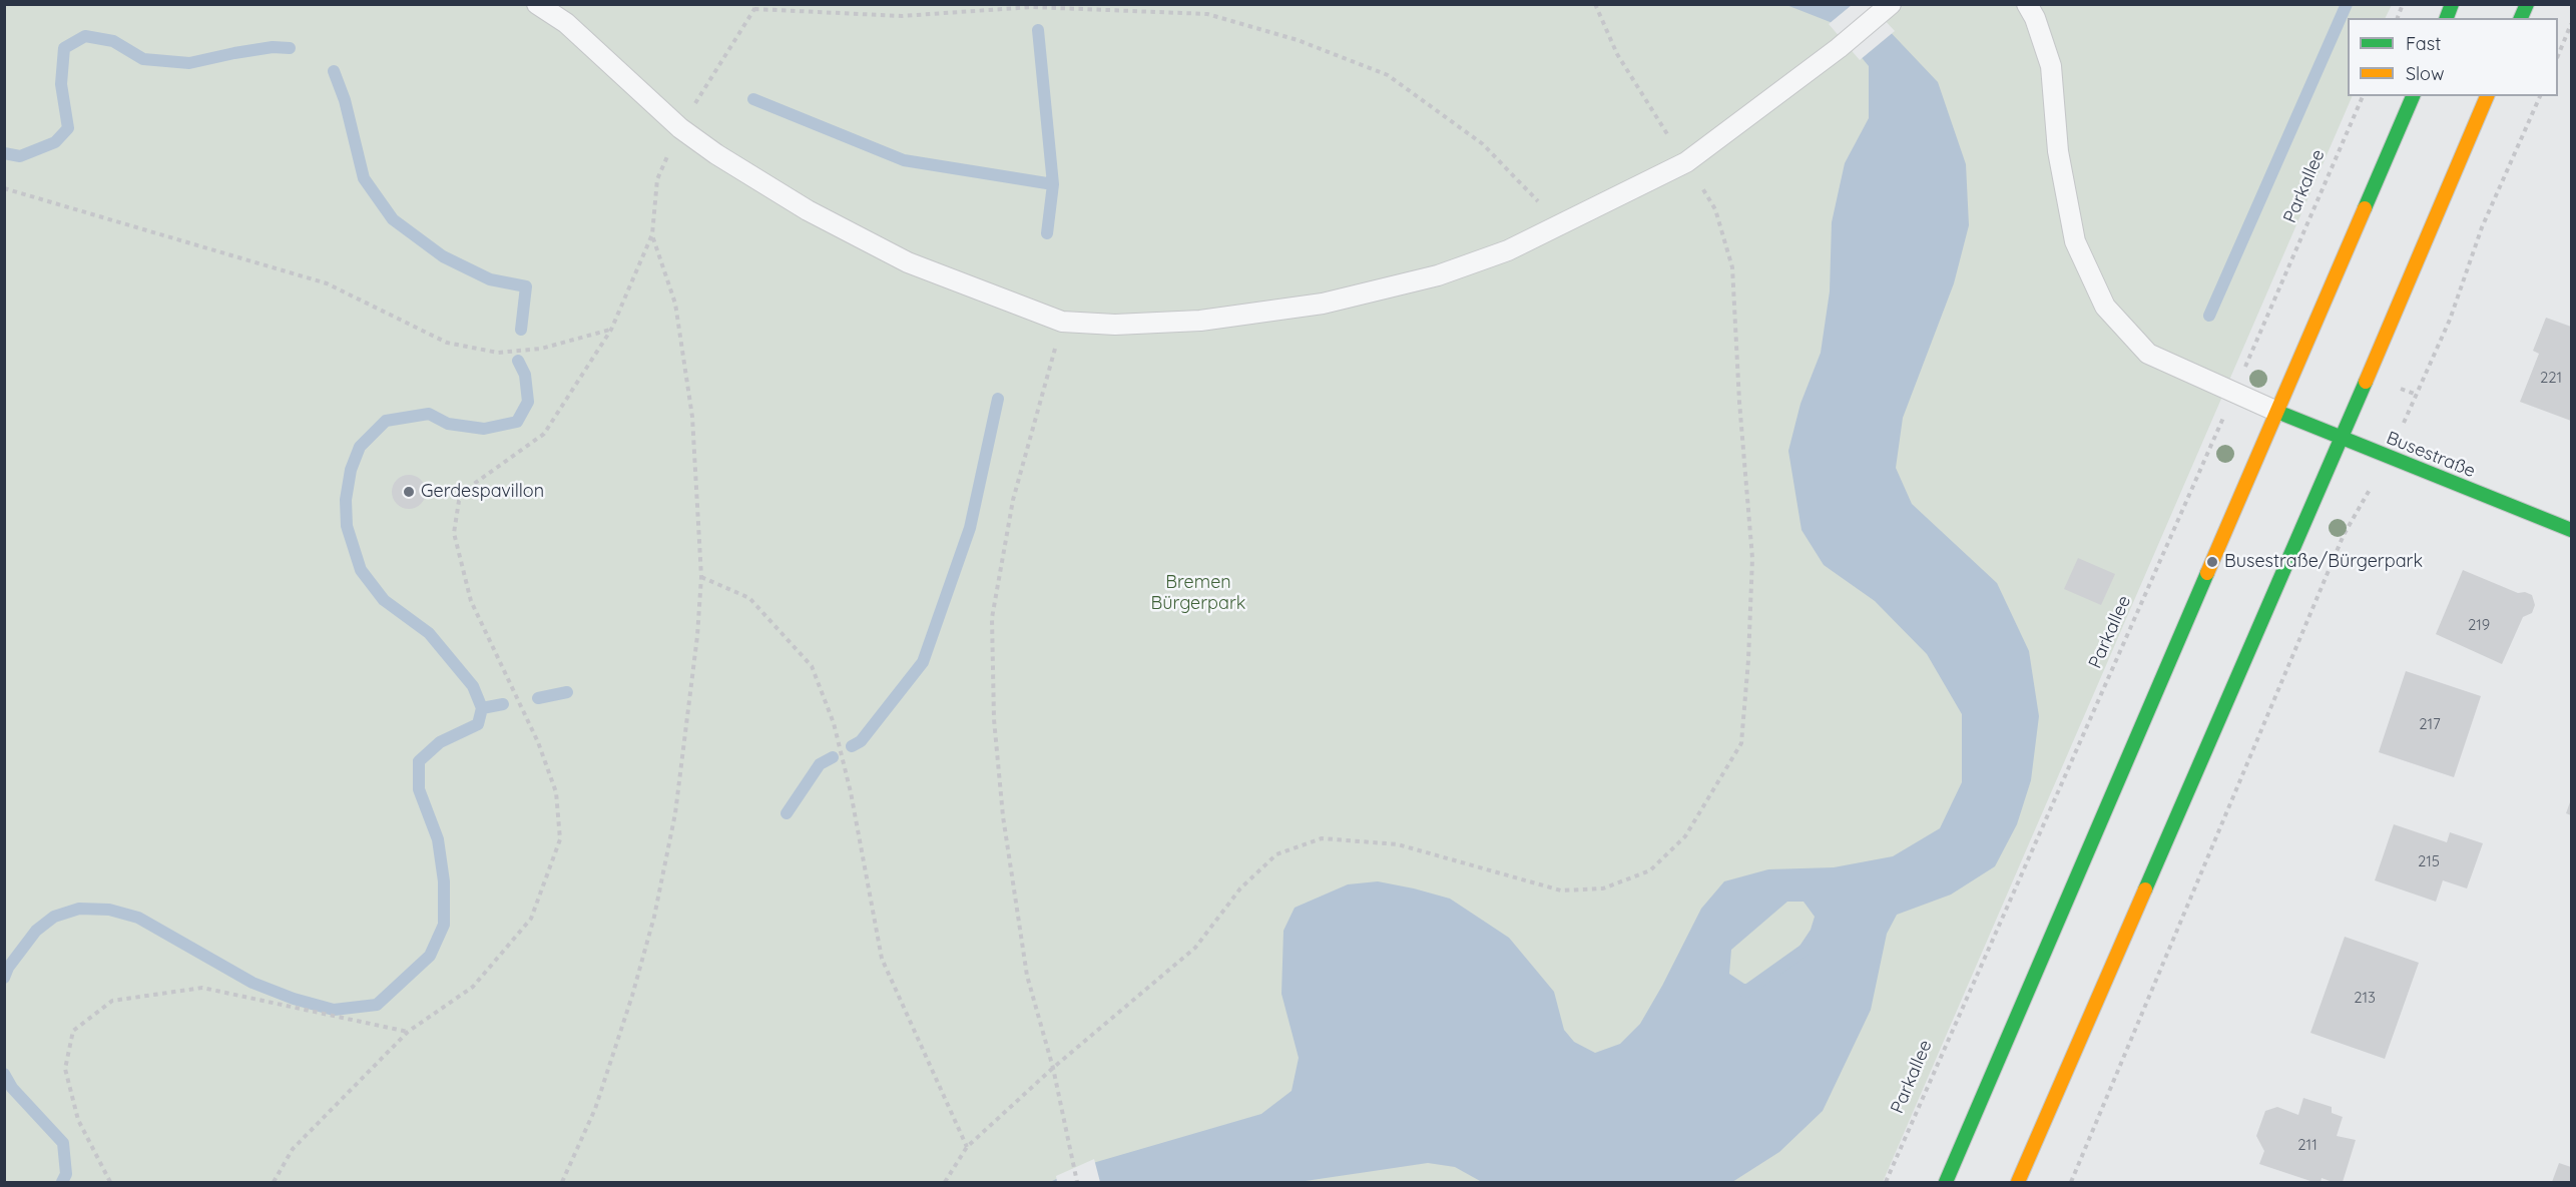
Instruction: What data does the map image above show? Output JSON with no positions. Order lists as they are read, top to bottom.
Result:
{
  "streets": {
    "main road": ["Busestraße"],
    "path": ["Parkallee"]
  },
  "parks": ["Bremen Bürgerpark"],
  "places": ["Gerdespavillon", "Busestraße/Bürgerpark"],
  "house_numbers": [
    "221",
    "219",
    "217",
    "215",
    "213",
    "211"
  ],
  "legend": ["Fast", "Slow"]
}
